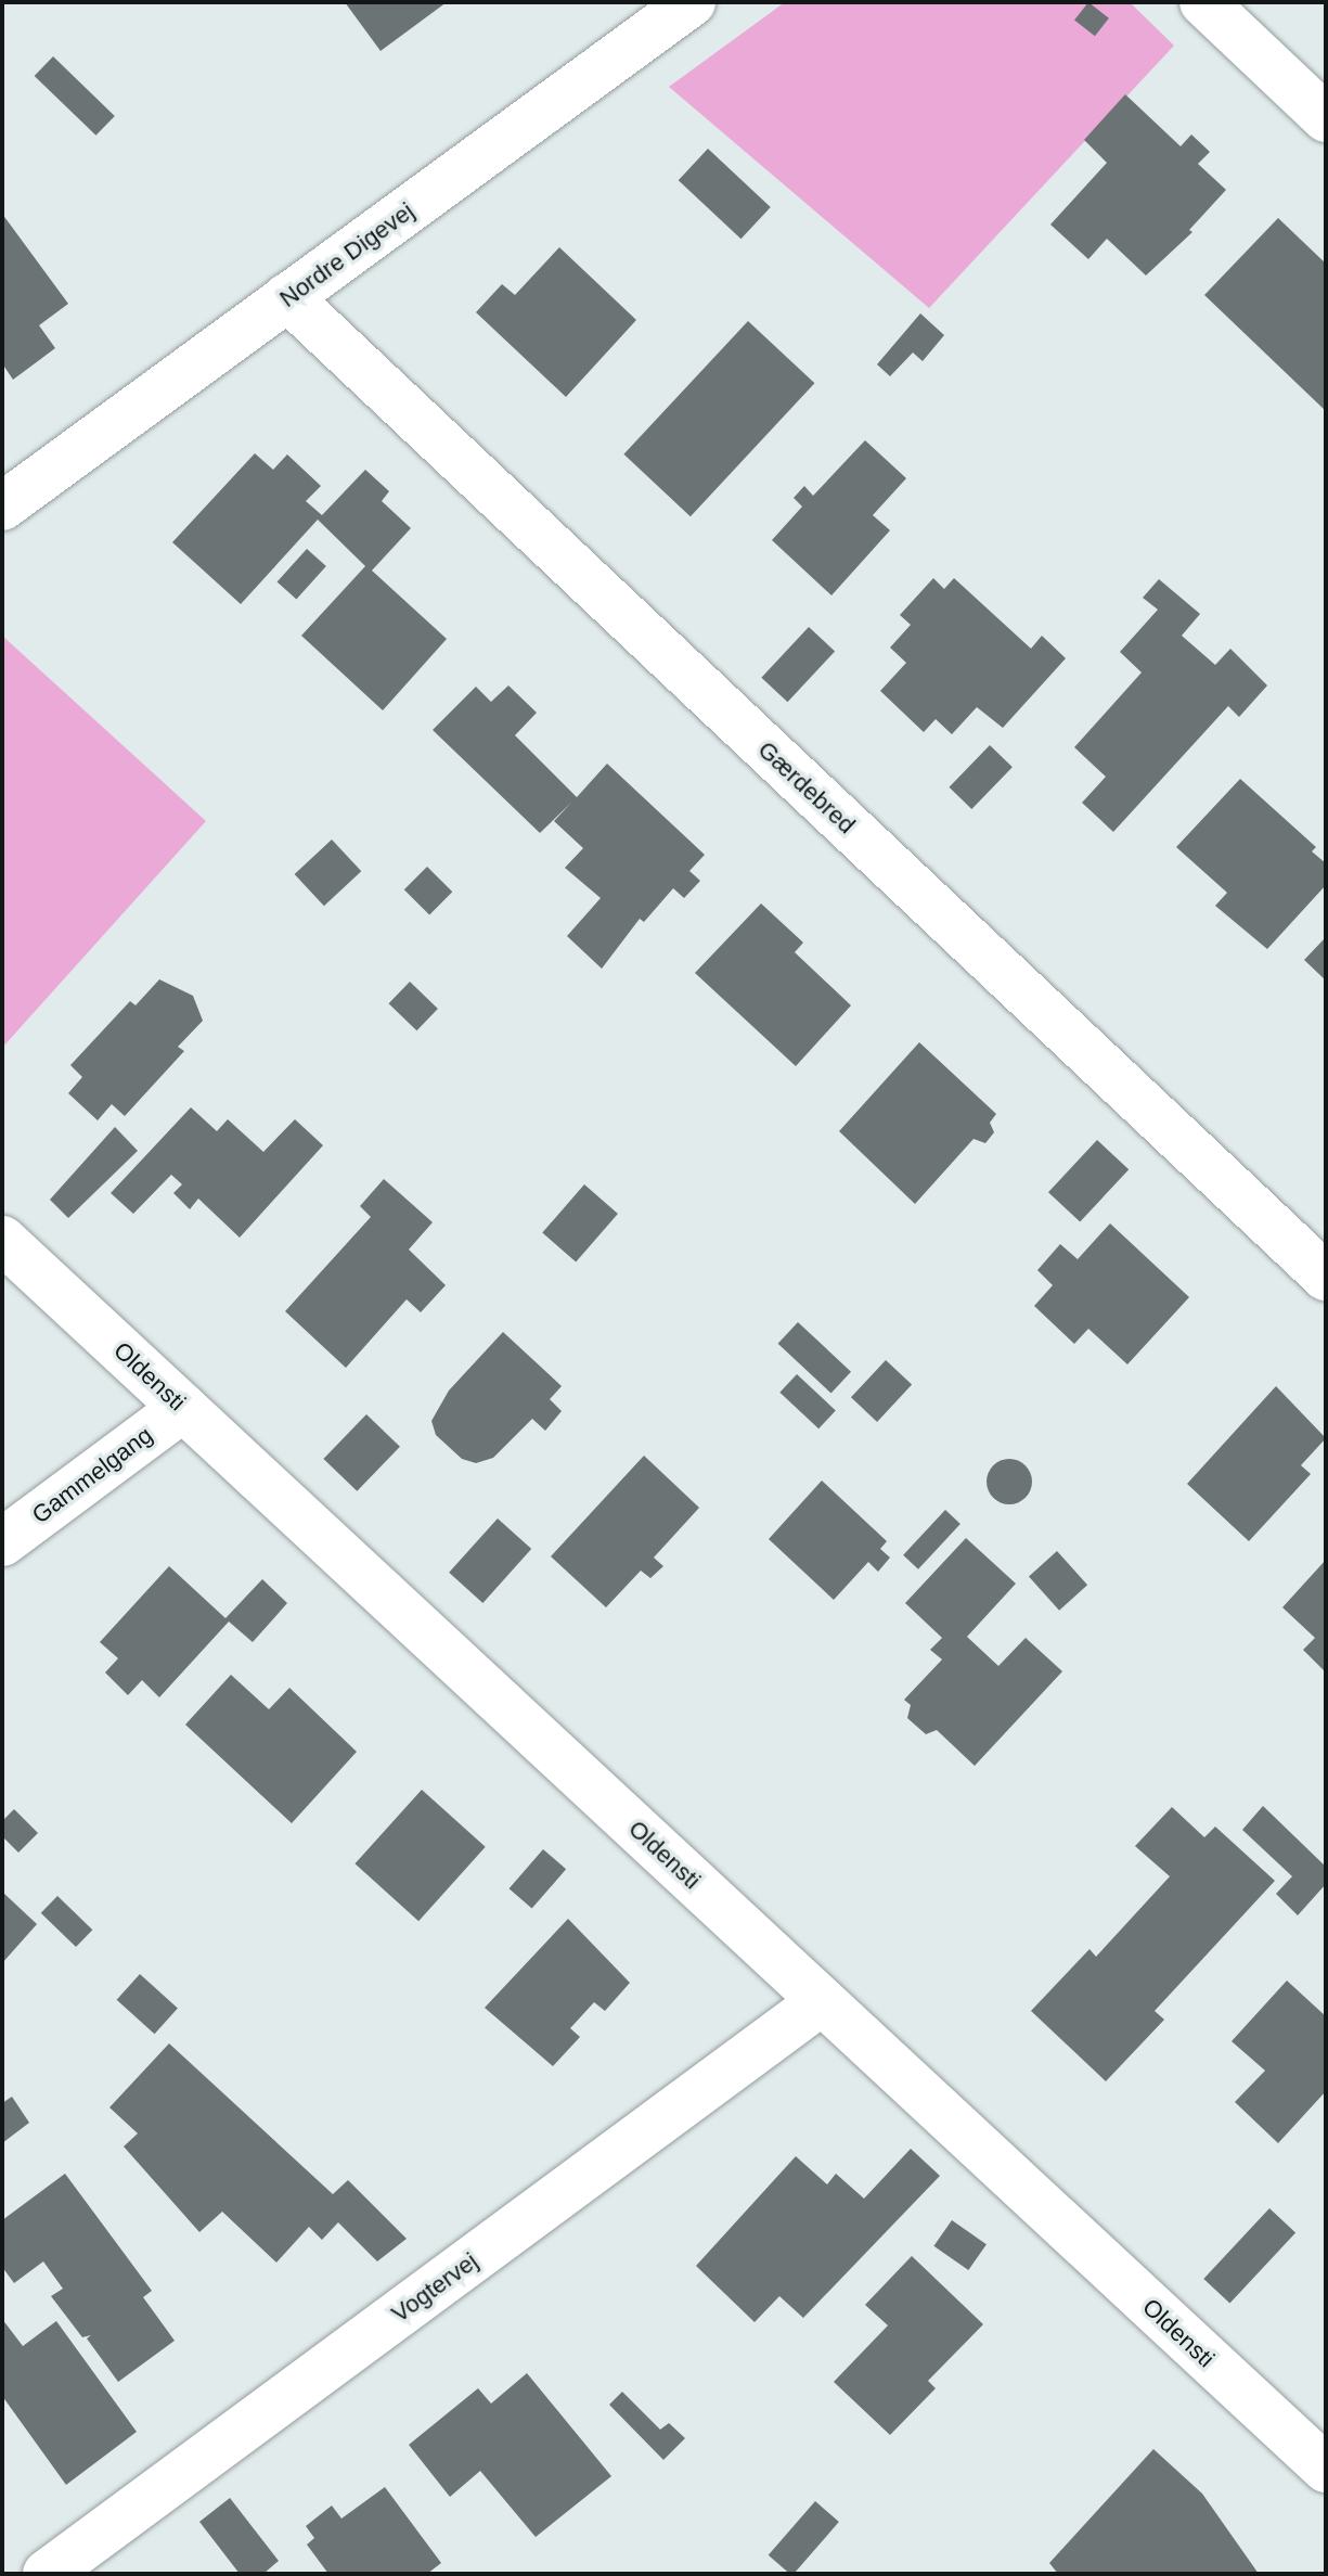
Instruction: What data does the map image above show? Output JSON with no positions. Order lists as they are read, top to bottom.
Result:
{
  "streets": {
    "street": [
      "Nordre Digevej",
      "Gærdebred",
      "Oldensti",
      "Gammelgang",
      "Vogtervej"
    ]
  },
  "crossings": [
    ["Nordre Digevej", "Gærdebred"],
    ["Oldensti", "Gammelgang"],
    ["Oldensti", "Vogtervej"]
  ]
}
